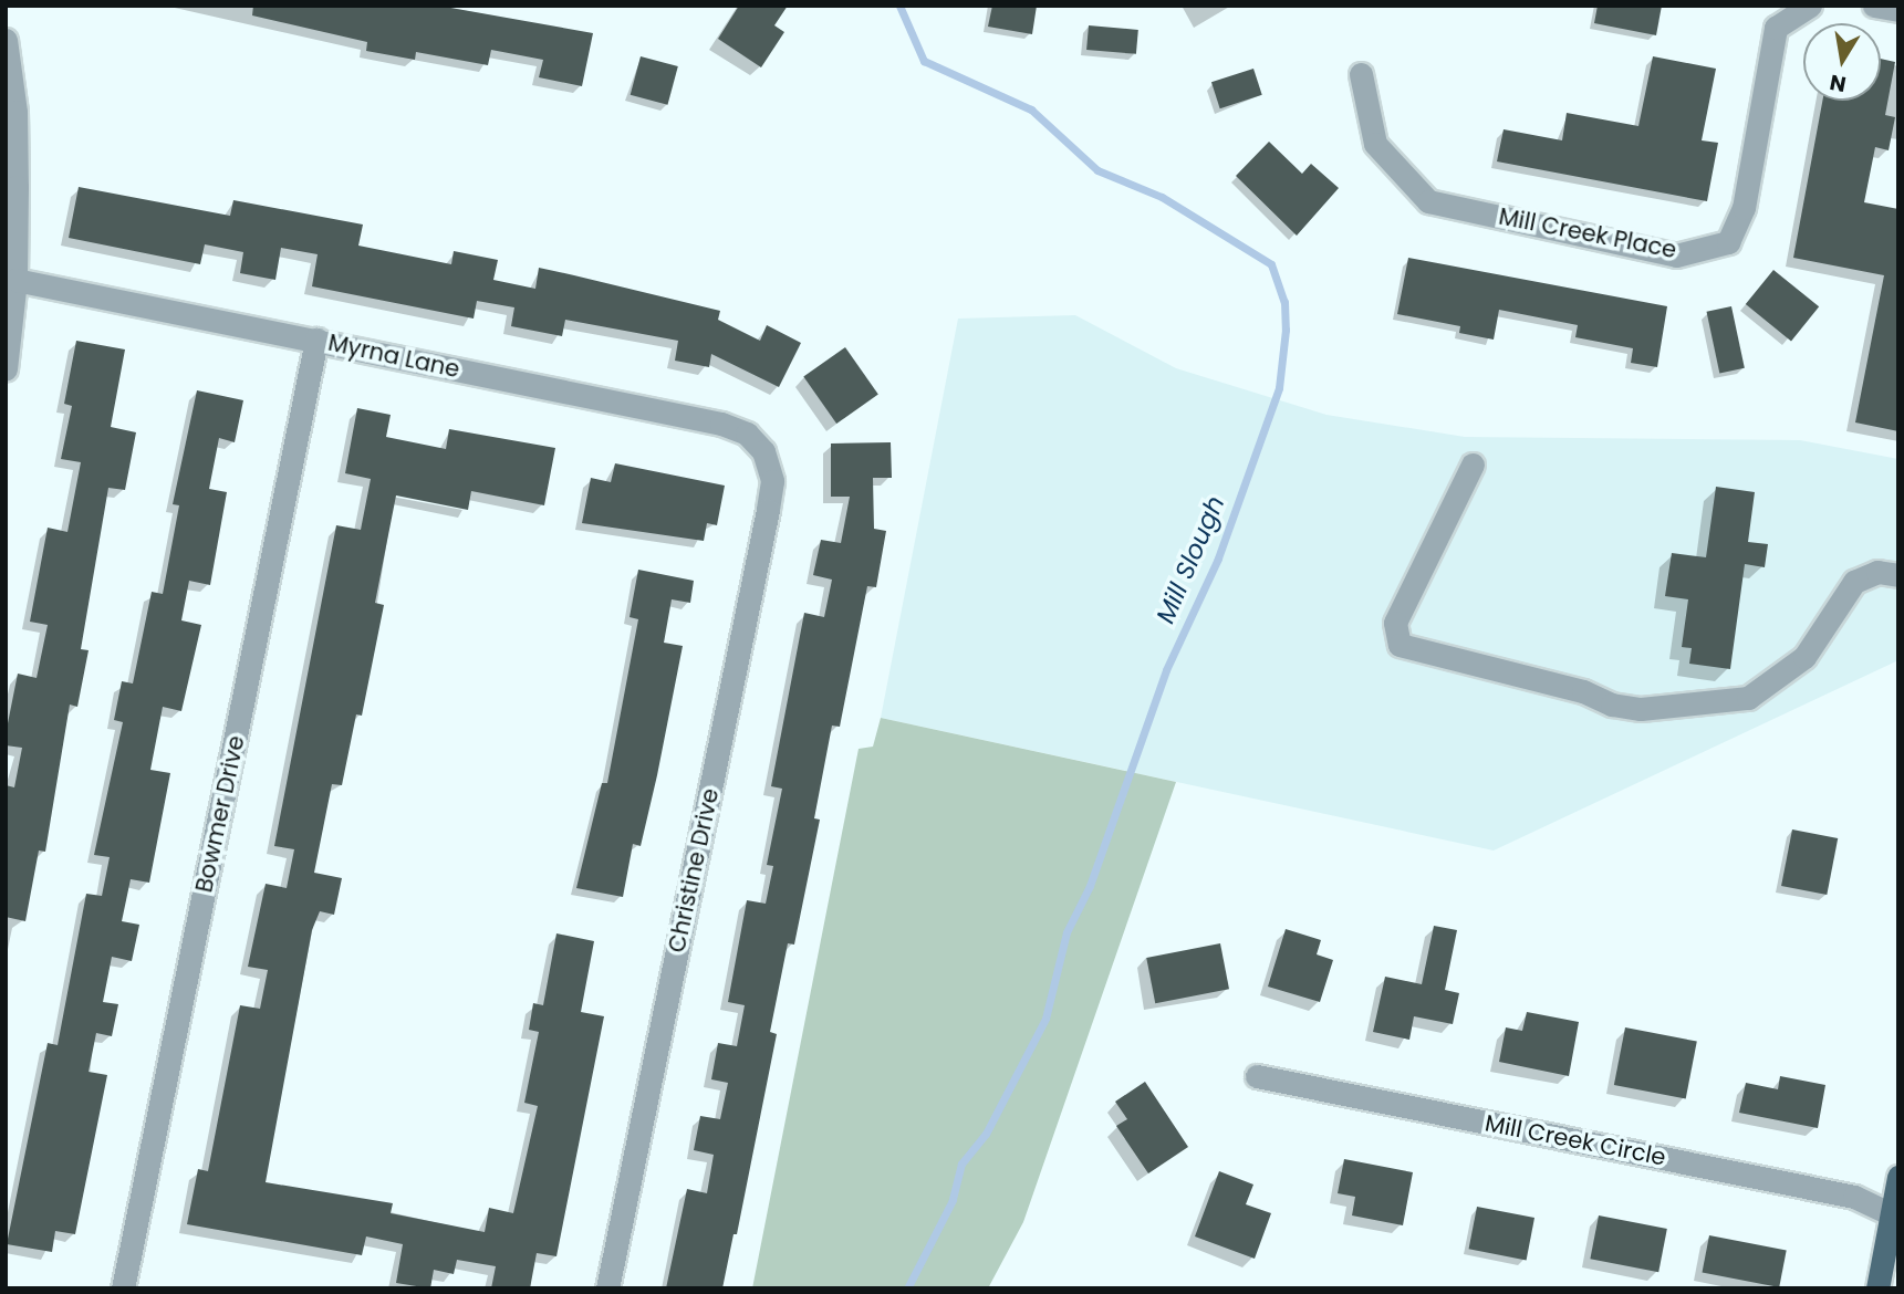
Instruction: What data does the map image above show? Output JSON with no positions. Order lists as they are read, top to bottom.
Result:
{
  "streets": {
    "street": [
      "Mill Creek Place",
      "Myrna Lane",
      "Bowmer Drive",
      "Christine Drive",
      "Mill Creek Circle"
    ]
  },
  "crossings": [
    ["Myrna Lane", "Bowmer Drive"],
    ["Myrna Lane", "Christine Drive"]
  ],
  "water": ["Mill Slough"],
  "north": "bottom"
}
